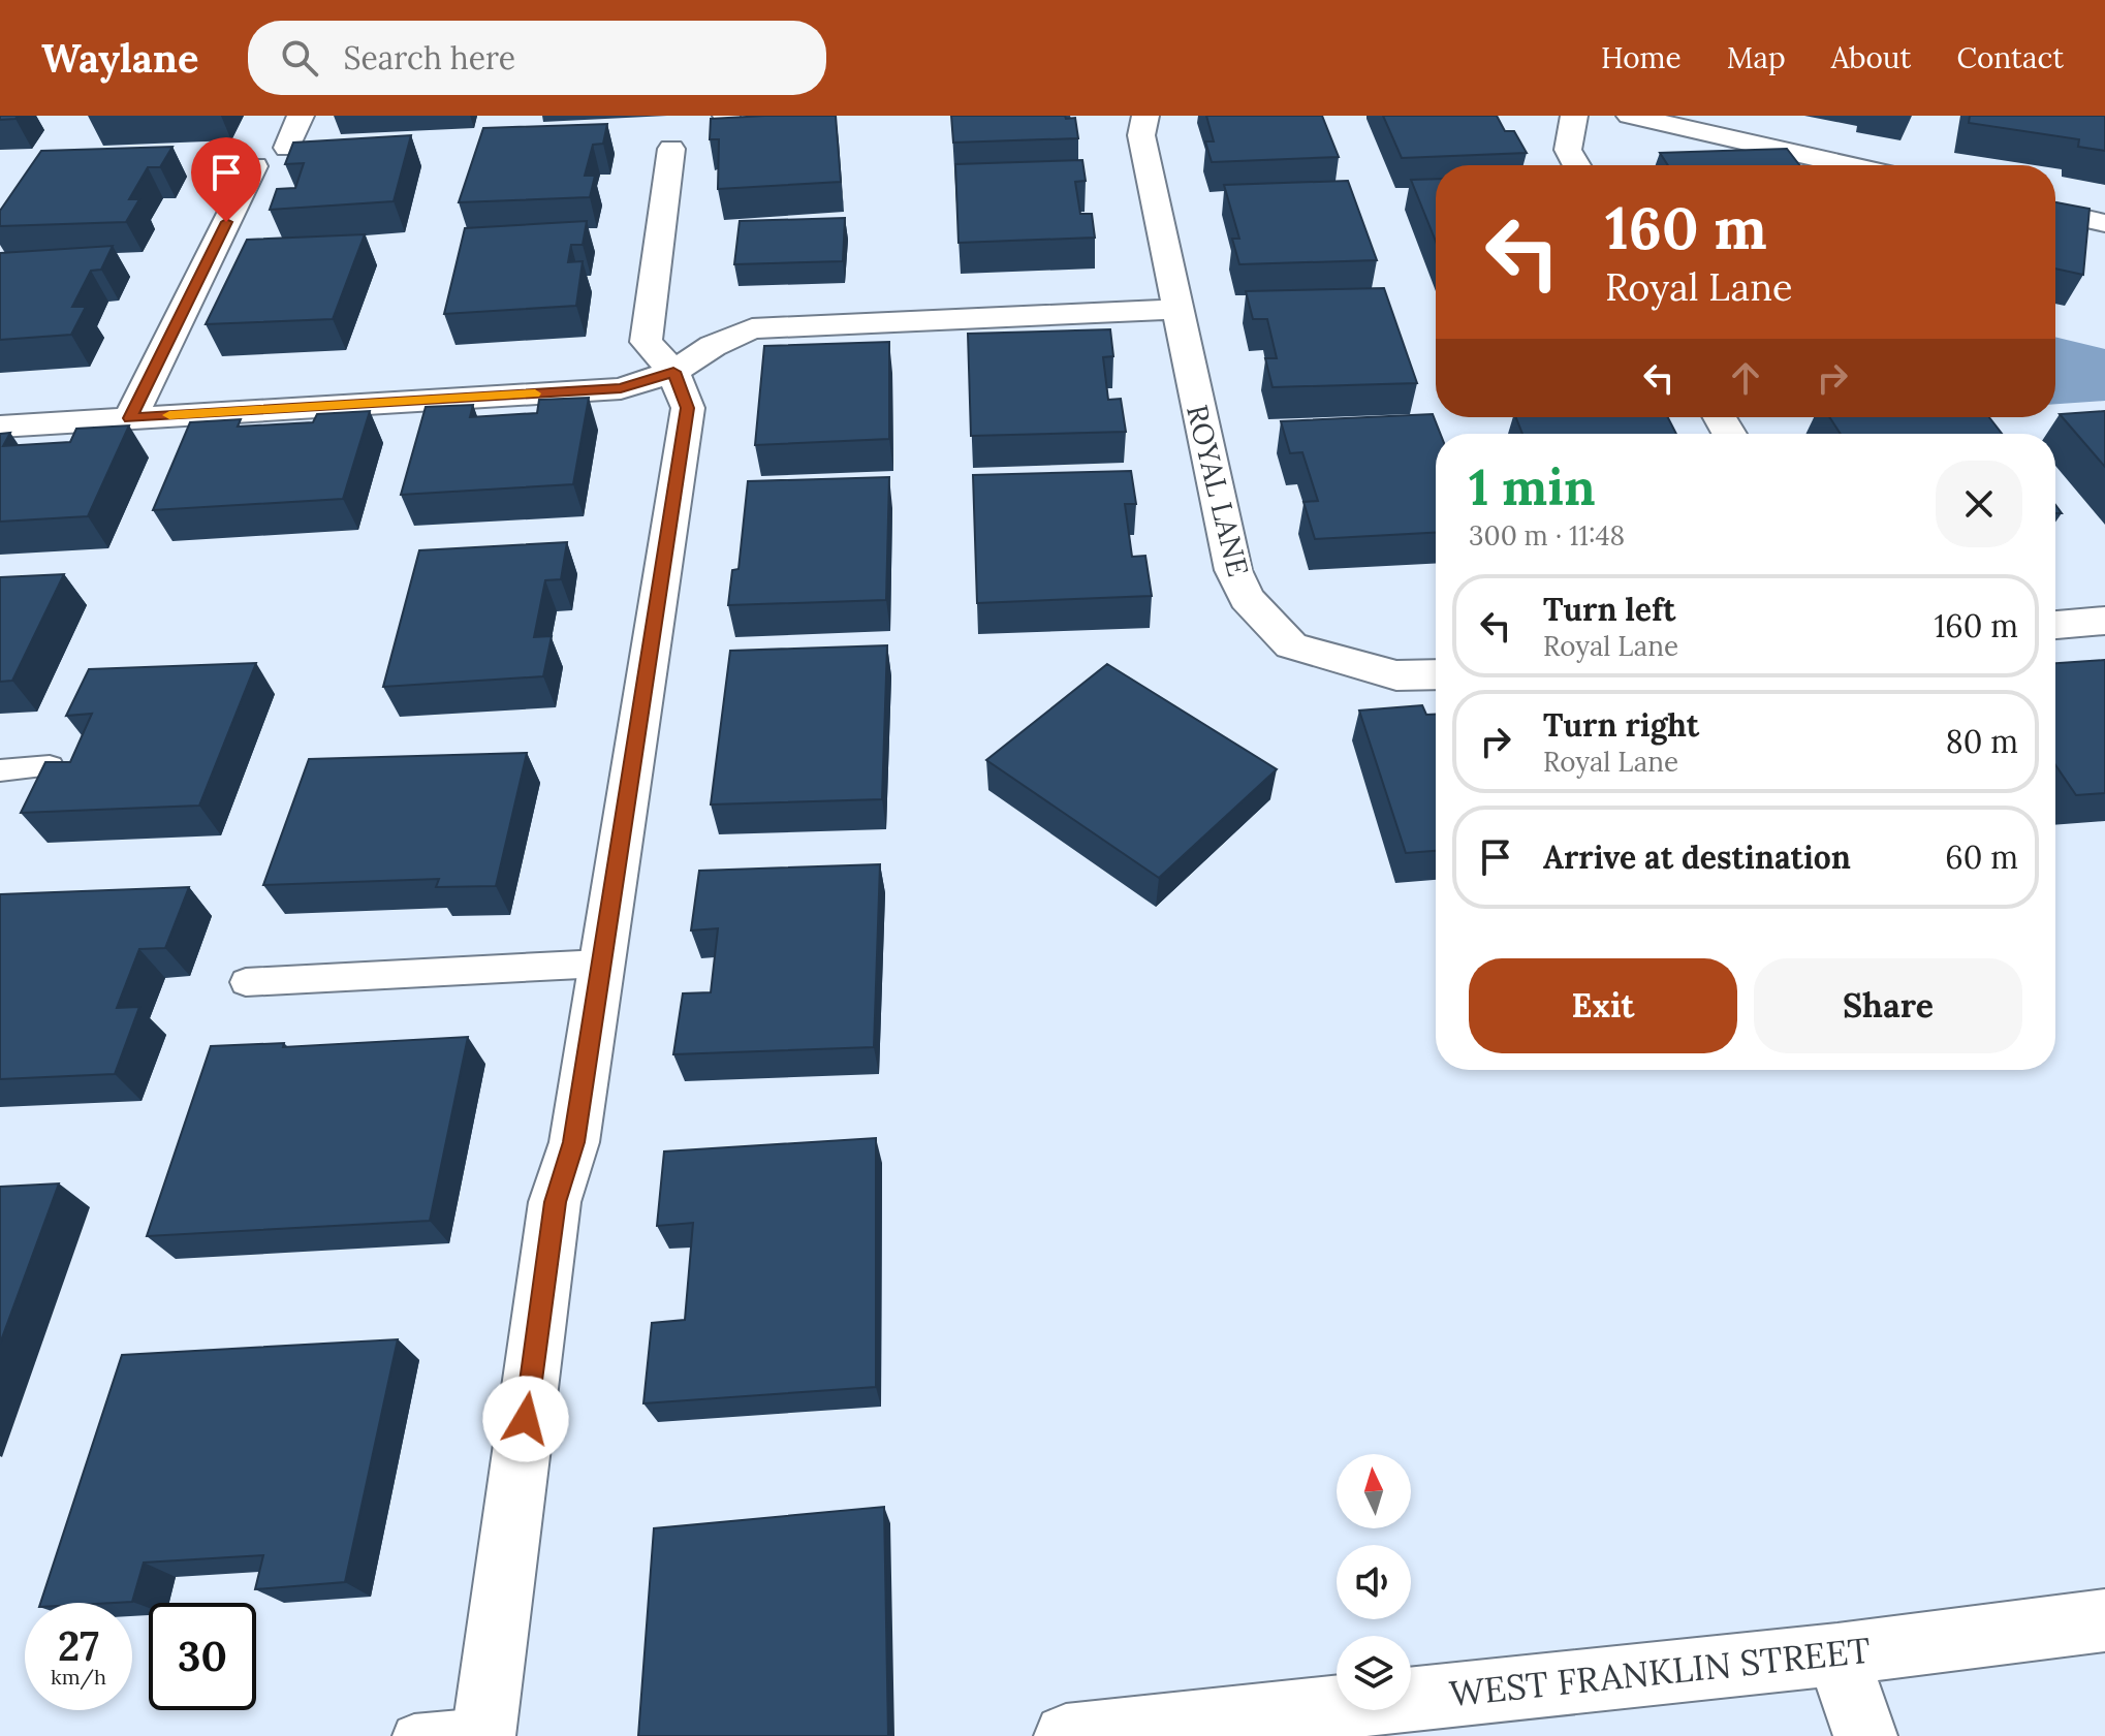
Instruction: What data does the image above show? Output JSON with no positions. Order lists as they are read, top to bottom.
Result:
{
  "streets": {
    "street": ["ROYAL LANE", "WEST FRANKLIN STREET"]
  },
  "north": "top",
  "page": {
    "header": "Waylane",
    "search": "Search here",
    "nav": [
      "Home",
      "Map",
      "About",
      "Contact"
    ],
    "turn": ["160 m", "Royal Lane"],
    "heading": ["1 min", "300 m · 11:48"],
    "list": [
      {
        "name": "Turn left",
        "note": "Royal Lane",
        "value": "160 m"
      },
      {
        "name": "Turn right",
        "note": "Royal Lane",
        "value": "80 m"
      },
      {
        "name": "Arrive at destination",
        "value": "60 m"
      }
    ],
    "buttons": ["Exit", "Share"],
    "speed": "27 km/h",
    "limit": "30"
  }
}
